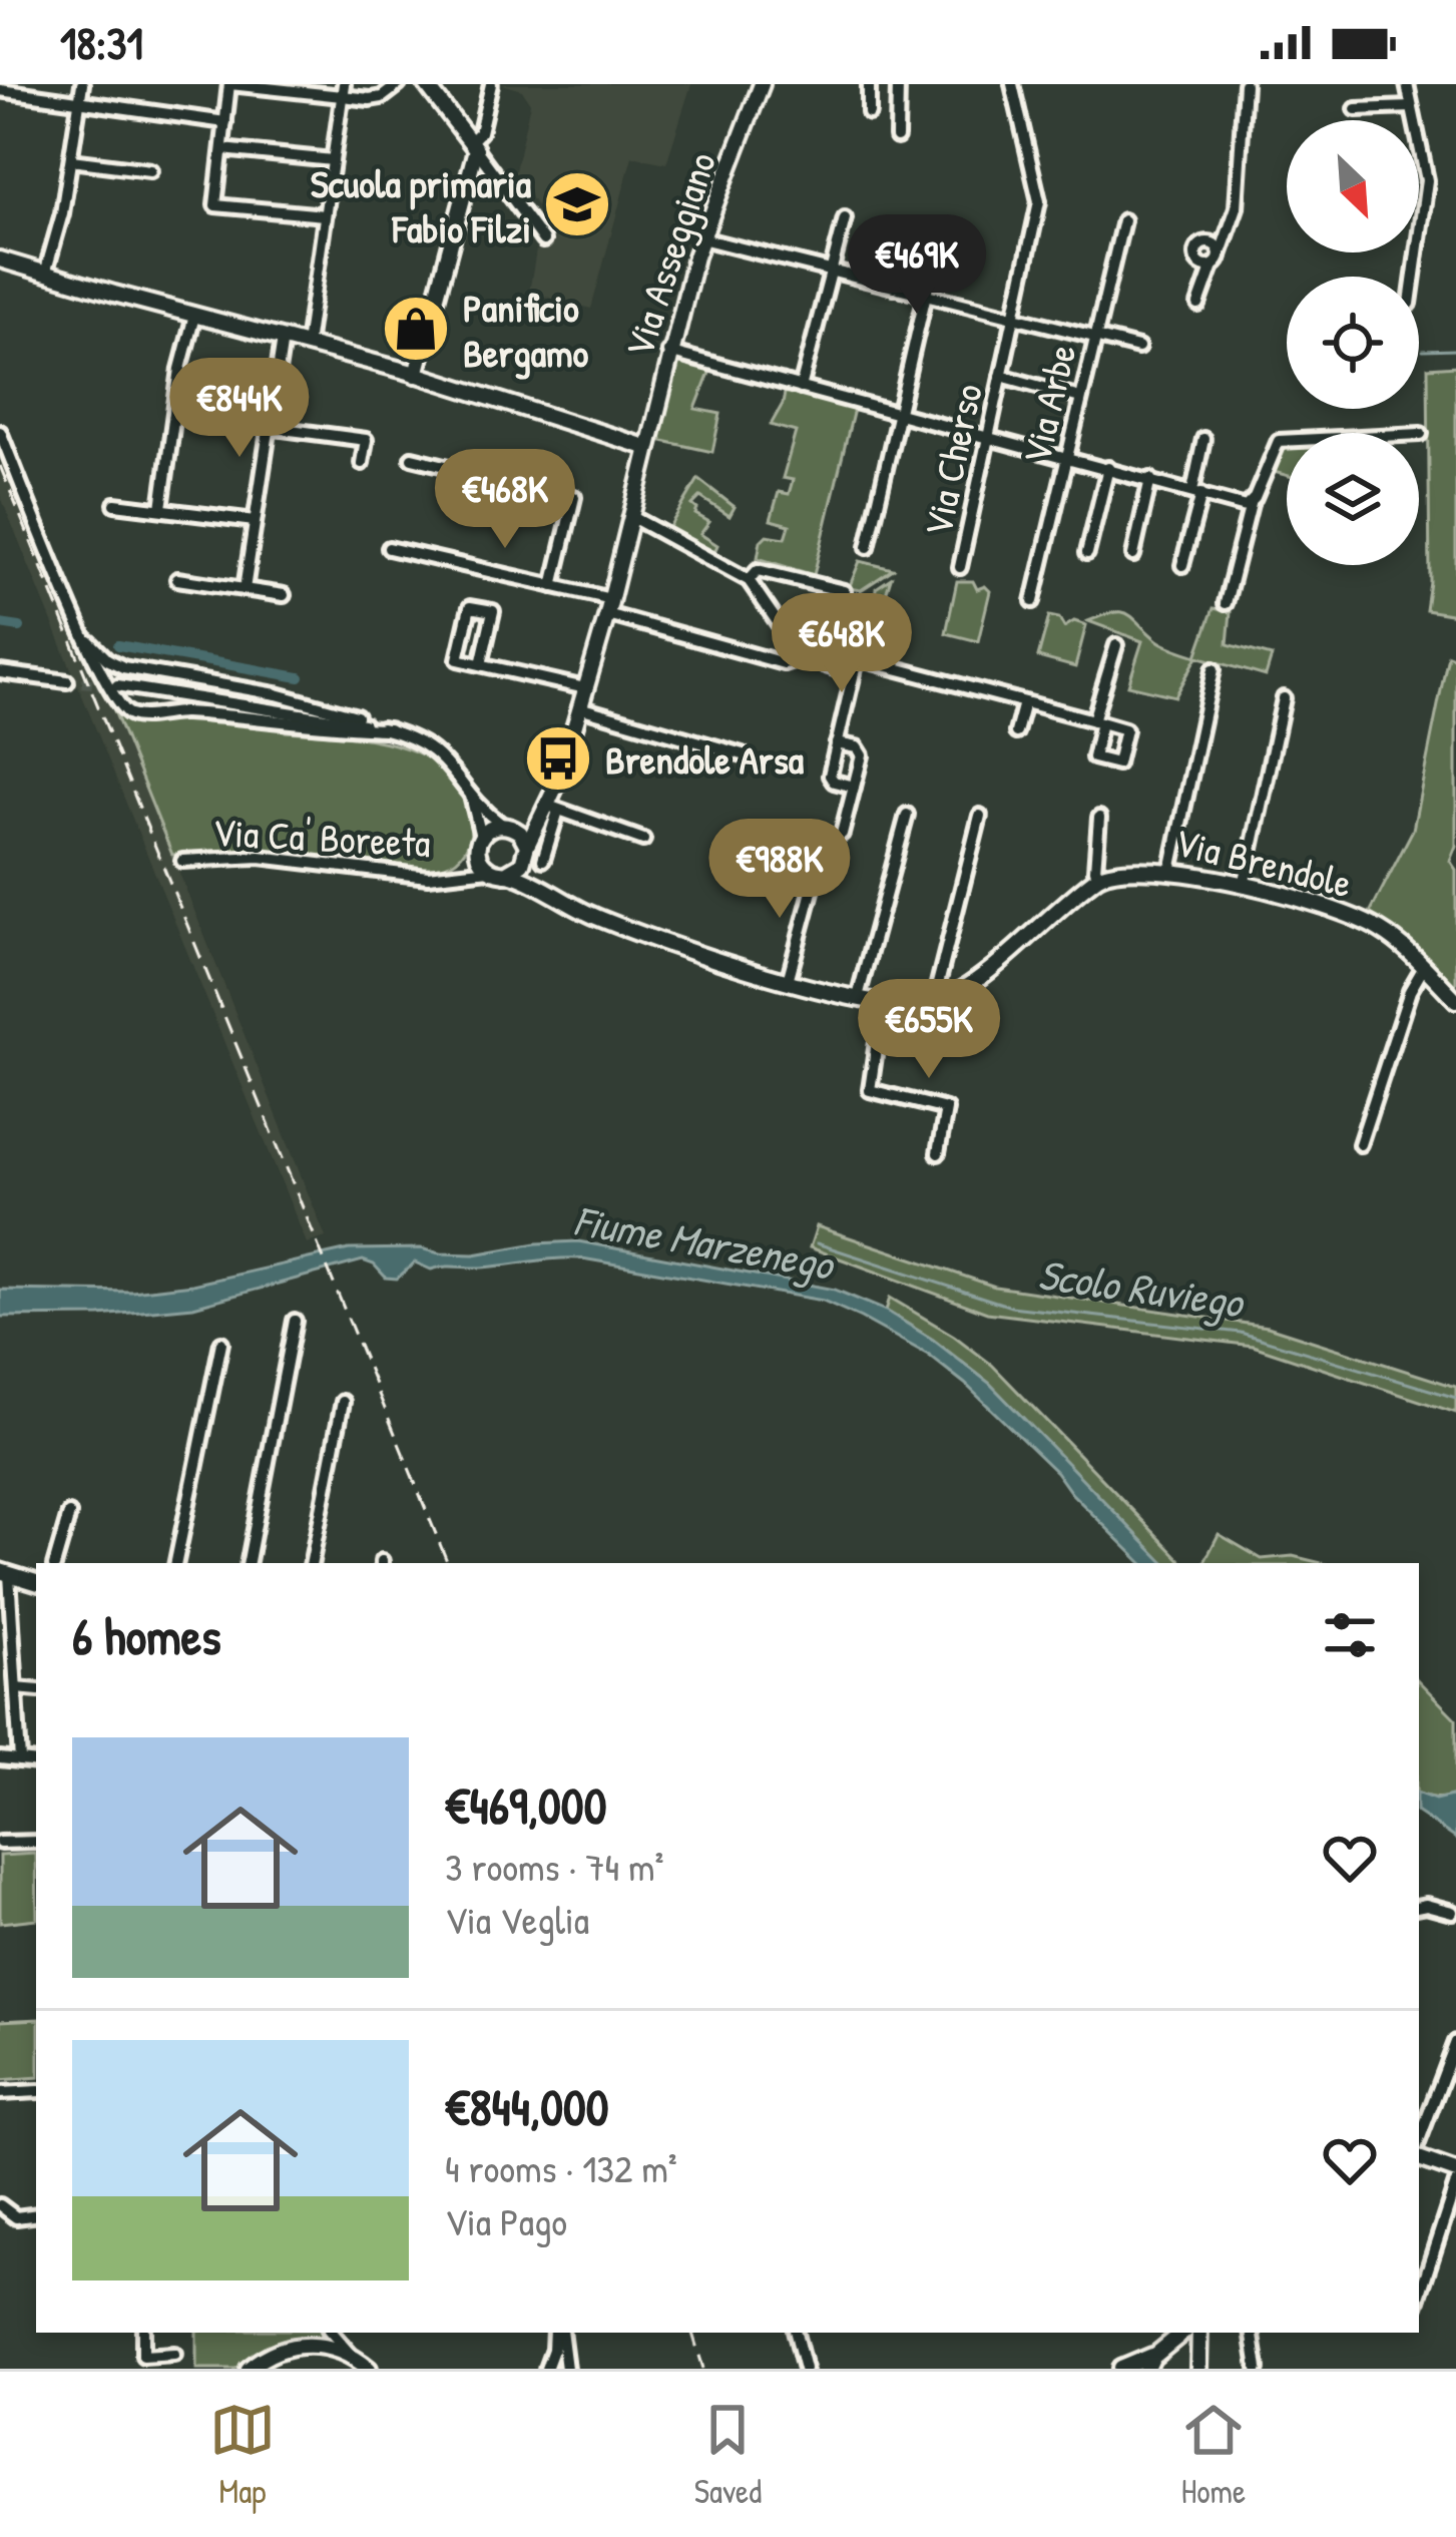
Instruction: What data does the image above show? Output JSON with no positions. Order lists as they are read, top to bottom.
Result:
{
  "streets": {
    "street": [
      "Via Asseggiano",
      "Via Arbe",
      "Via Cherso",
      "Via Ca' Boreeta",
      "Via Brendole"
    ]
  },
  "water": ["Fiume Marzenego", "Scolo Ruviego"],
  "places": {
    "school or university": ["Scuola primaria Fabio Filzi"],
    "shop": ["Panificio Bergamo"],
    "bus stop": ["Brendole Arsa"]
  },
  "north": "bottom right",
  "page": {
    "status": "18:31",
    "price": [
      "€469K",
      "€844K",
      "€468K",
      "€648K",
      "€988K",
      "€655K"
    ],
    "heading": "6 homes",
    "list": [
      {
        "name": "€469,000",
        "note": "3 rooms · 74 m² · Via Veglia"
      },
      {
        "name": "€844,000",
        "note": "4 rooms · 132 m² · Via Pago"
      }
    ],
    "tabs": ["Map", "Saved", "Home"]
  }
}
